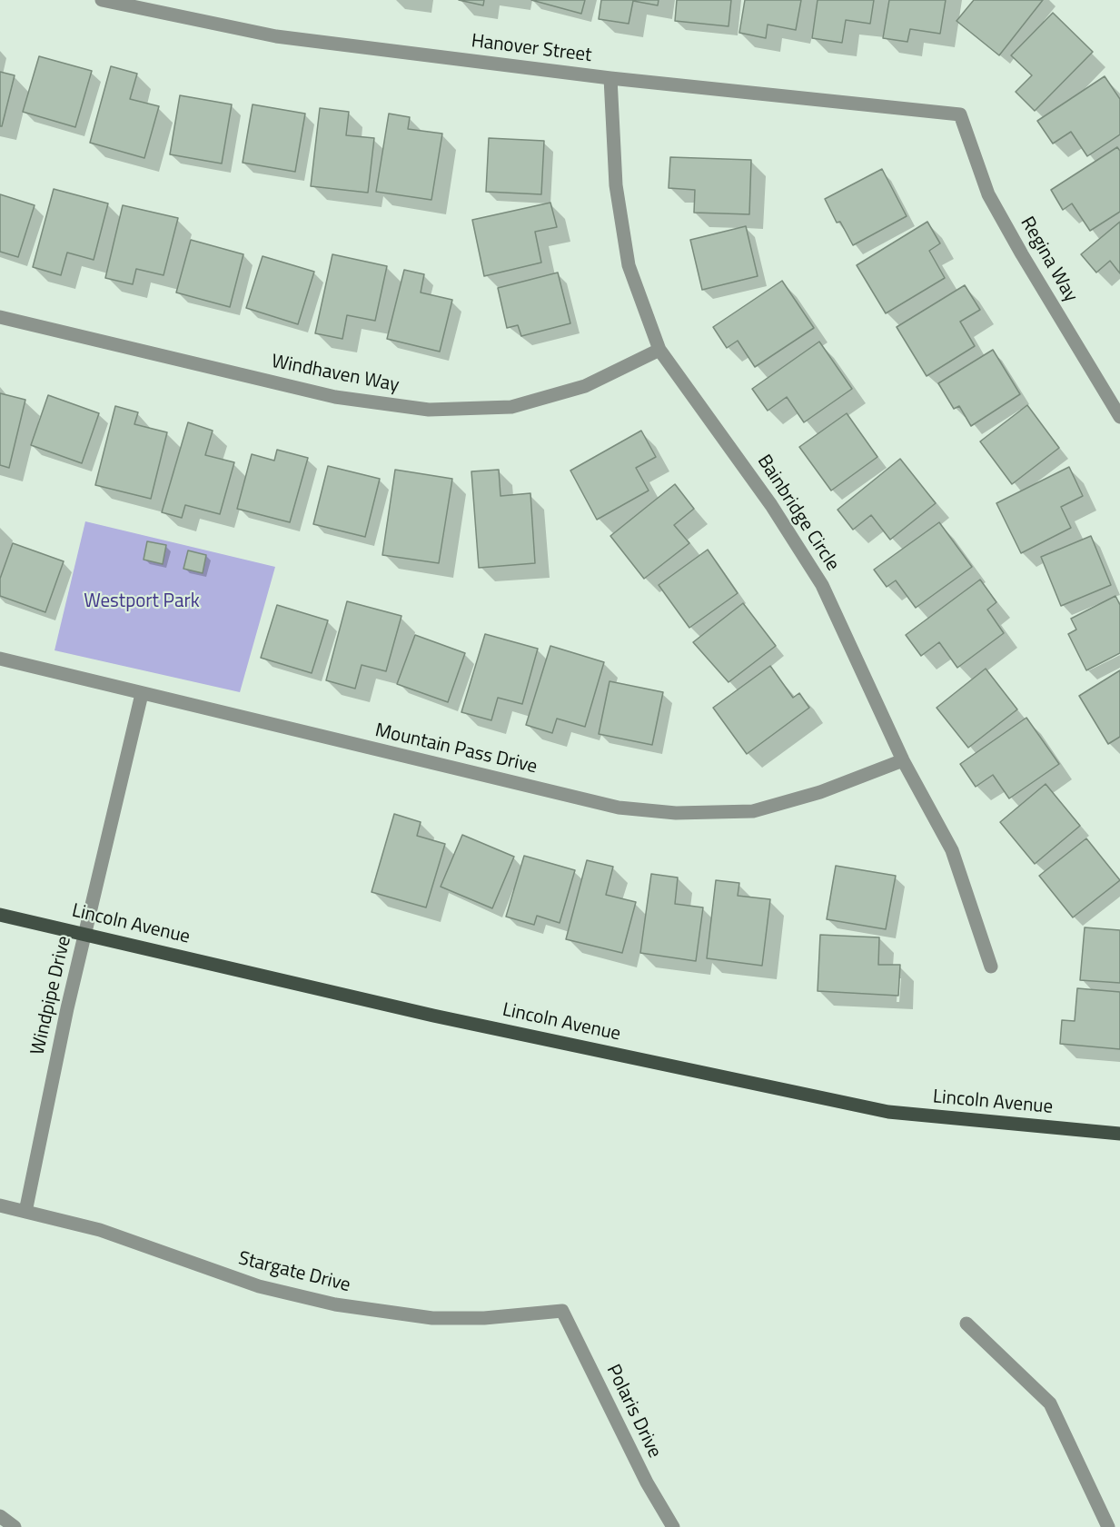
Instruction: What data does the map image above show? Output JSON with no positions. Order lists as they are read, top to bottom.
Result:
{
  "streets": {
    "main road": ["Lincoln Avenue"],
    "street": [
      "Hanover Street",
      "Regina Way",
      "Windhaven Way",
      "Bainbridge Circle",
      "Mountain Pass Drive",
      "Windpipe Drive",
      "Stargate Drive",
      "Polaris Drive"
    ]
  },
  "crossings": [
    ["Hanover Street", "Regina Way"],
    ["Hanover Street", "Bainbridge Circle"],
    ["Windhaven Way", "Bainbridge Circle"],
    ["Bainbridge Circle", "Mountain Pass Drive"],
    ["Mountain Pass Drive", "Windpipe Drive"],
    ["Lincoln Avenue", "Windpipe Drive"],
    ["Windpipe Drive", "Stargate Drive"],
    ["Stargate Drive", "Polaris Drive"]
  ],
  "parks": ["Westport Park"]
}
